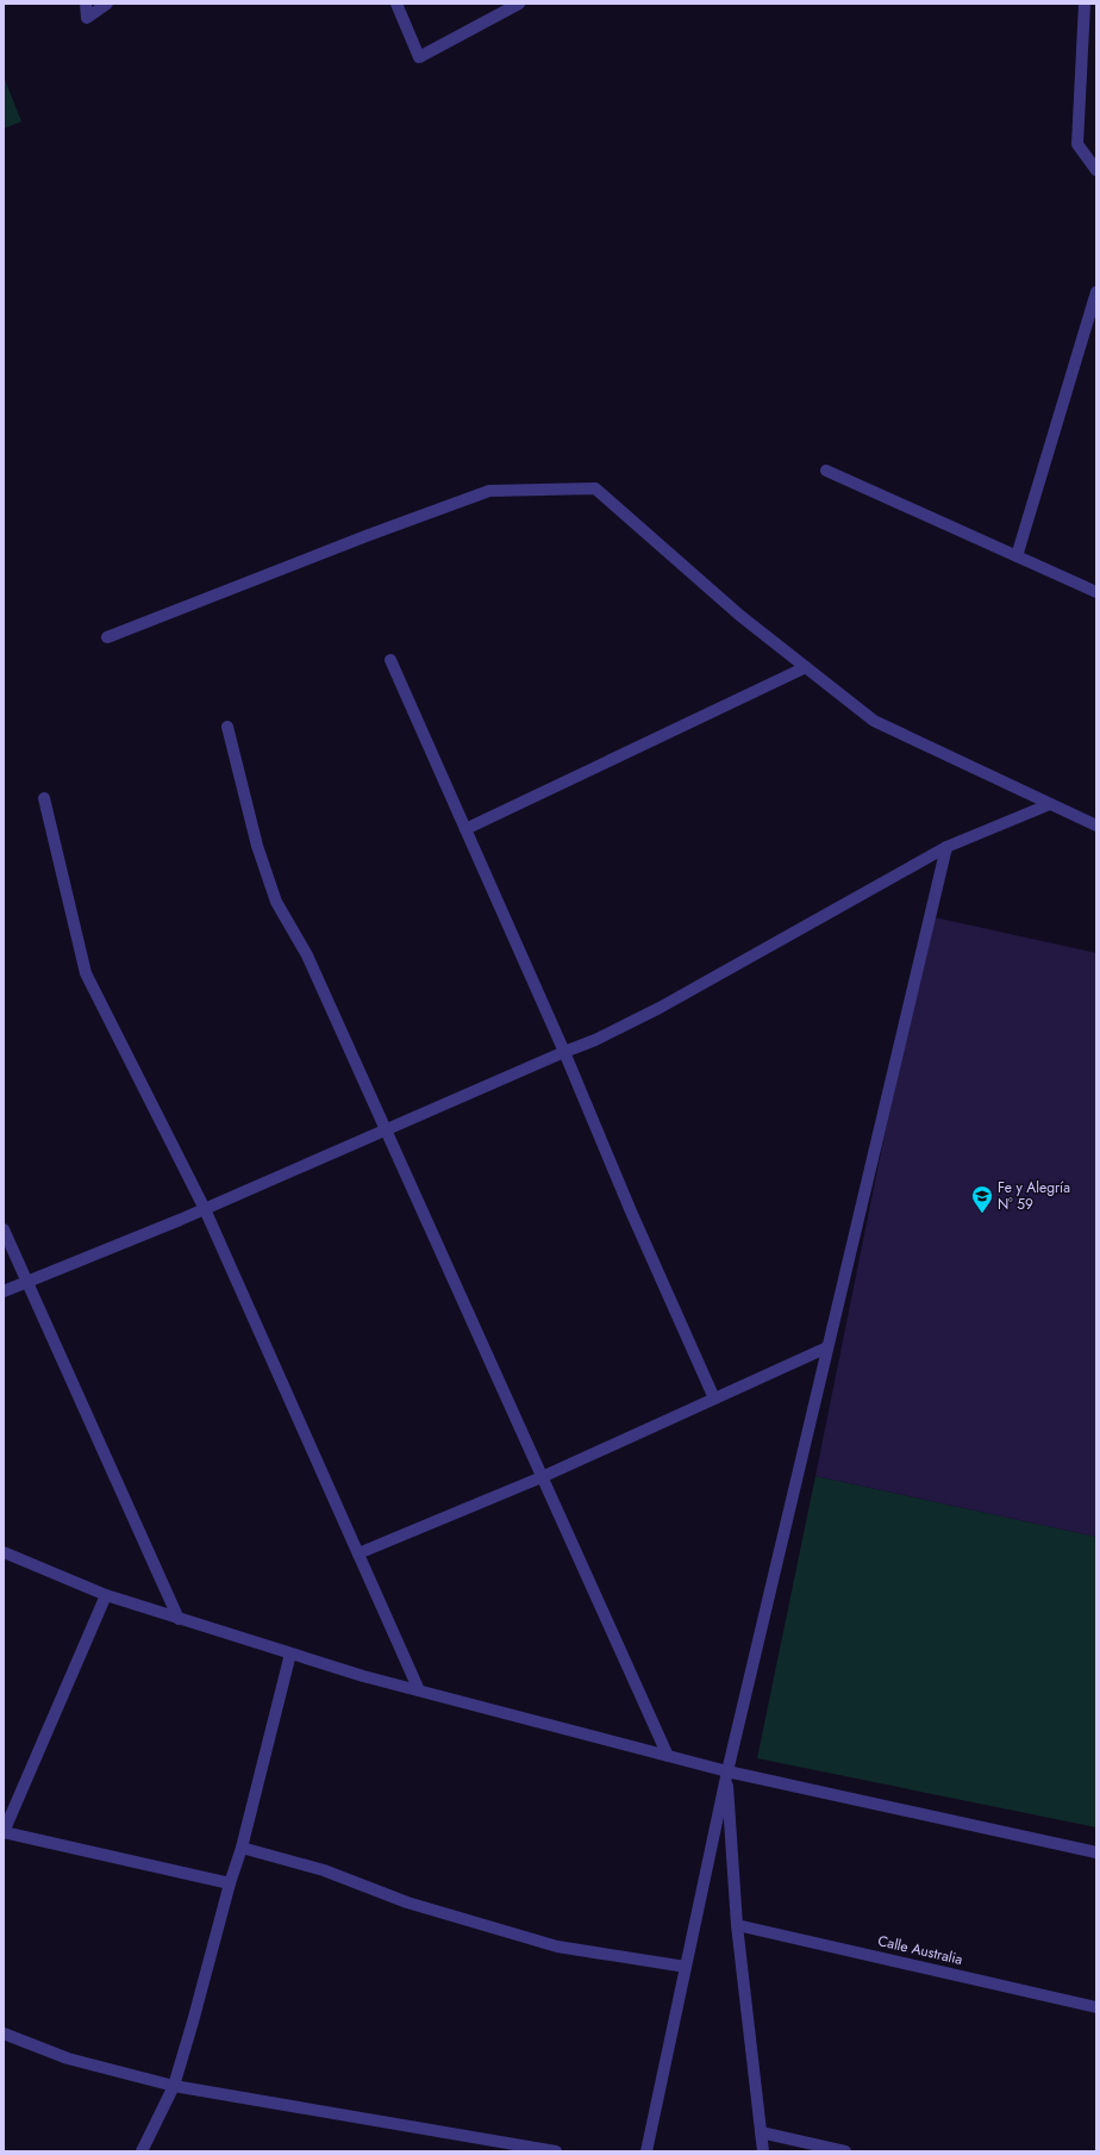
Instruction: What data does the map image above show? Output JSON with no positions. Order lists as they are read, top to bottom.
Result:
{
  "streets": {
    "street": ["Calle Australia"]
  },
  "places": {
    "school or university": ["Fe y Alegría N° 59"]
  }
}
